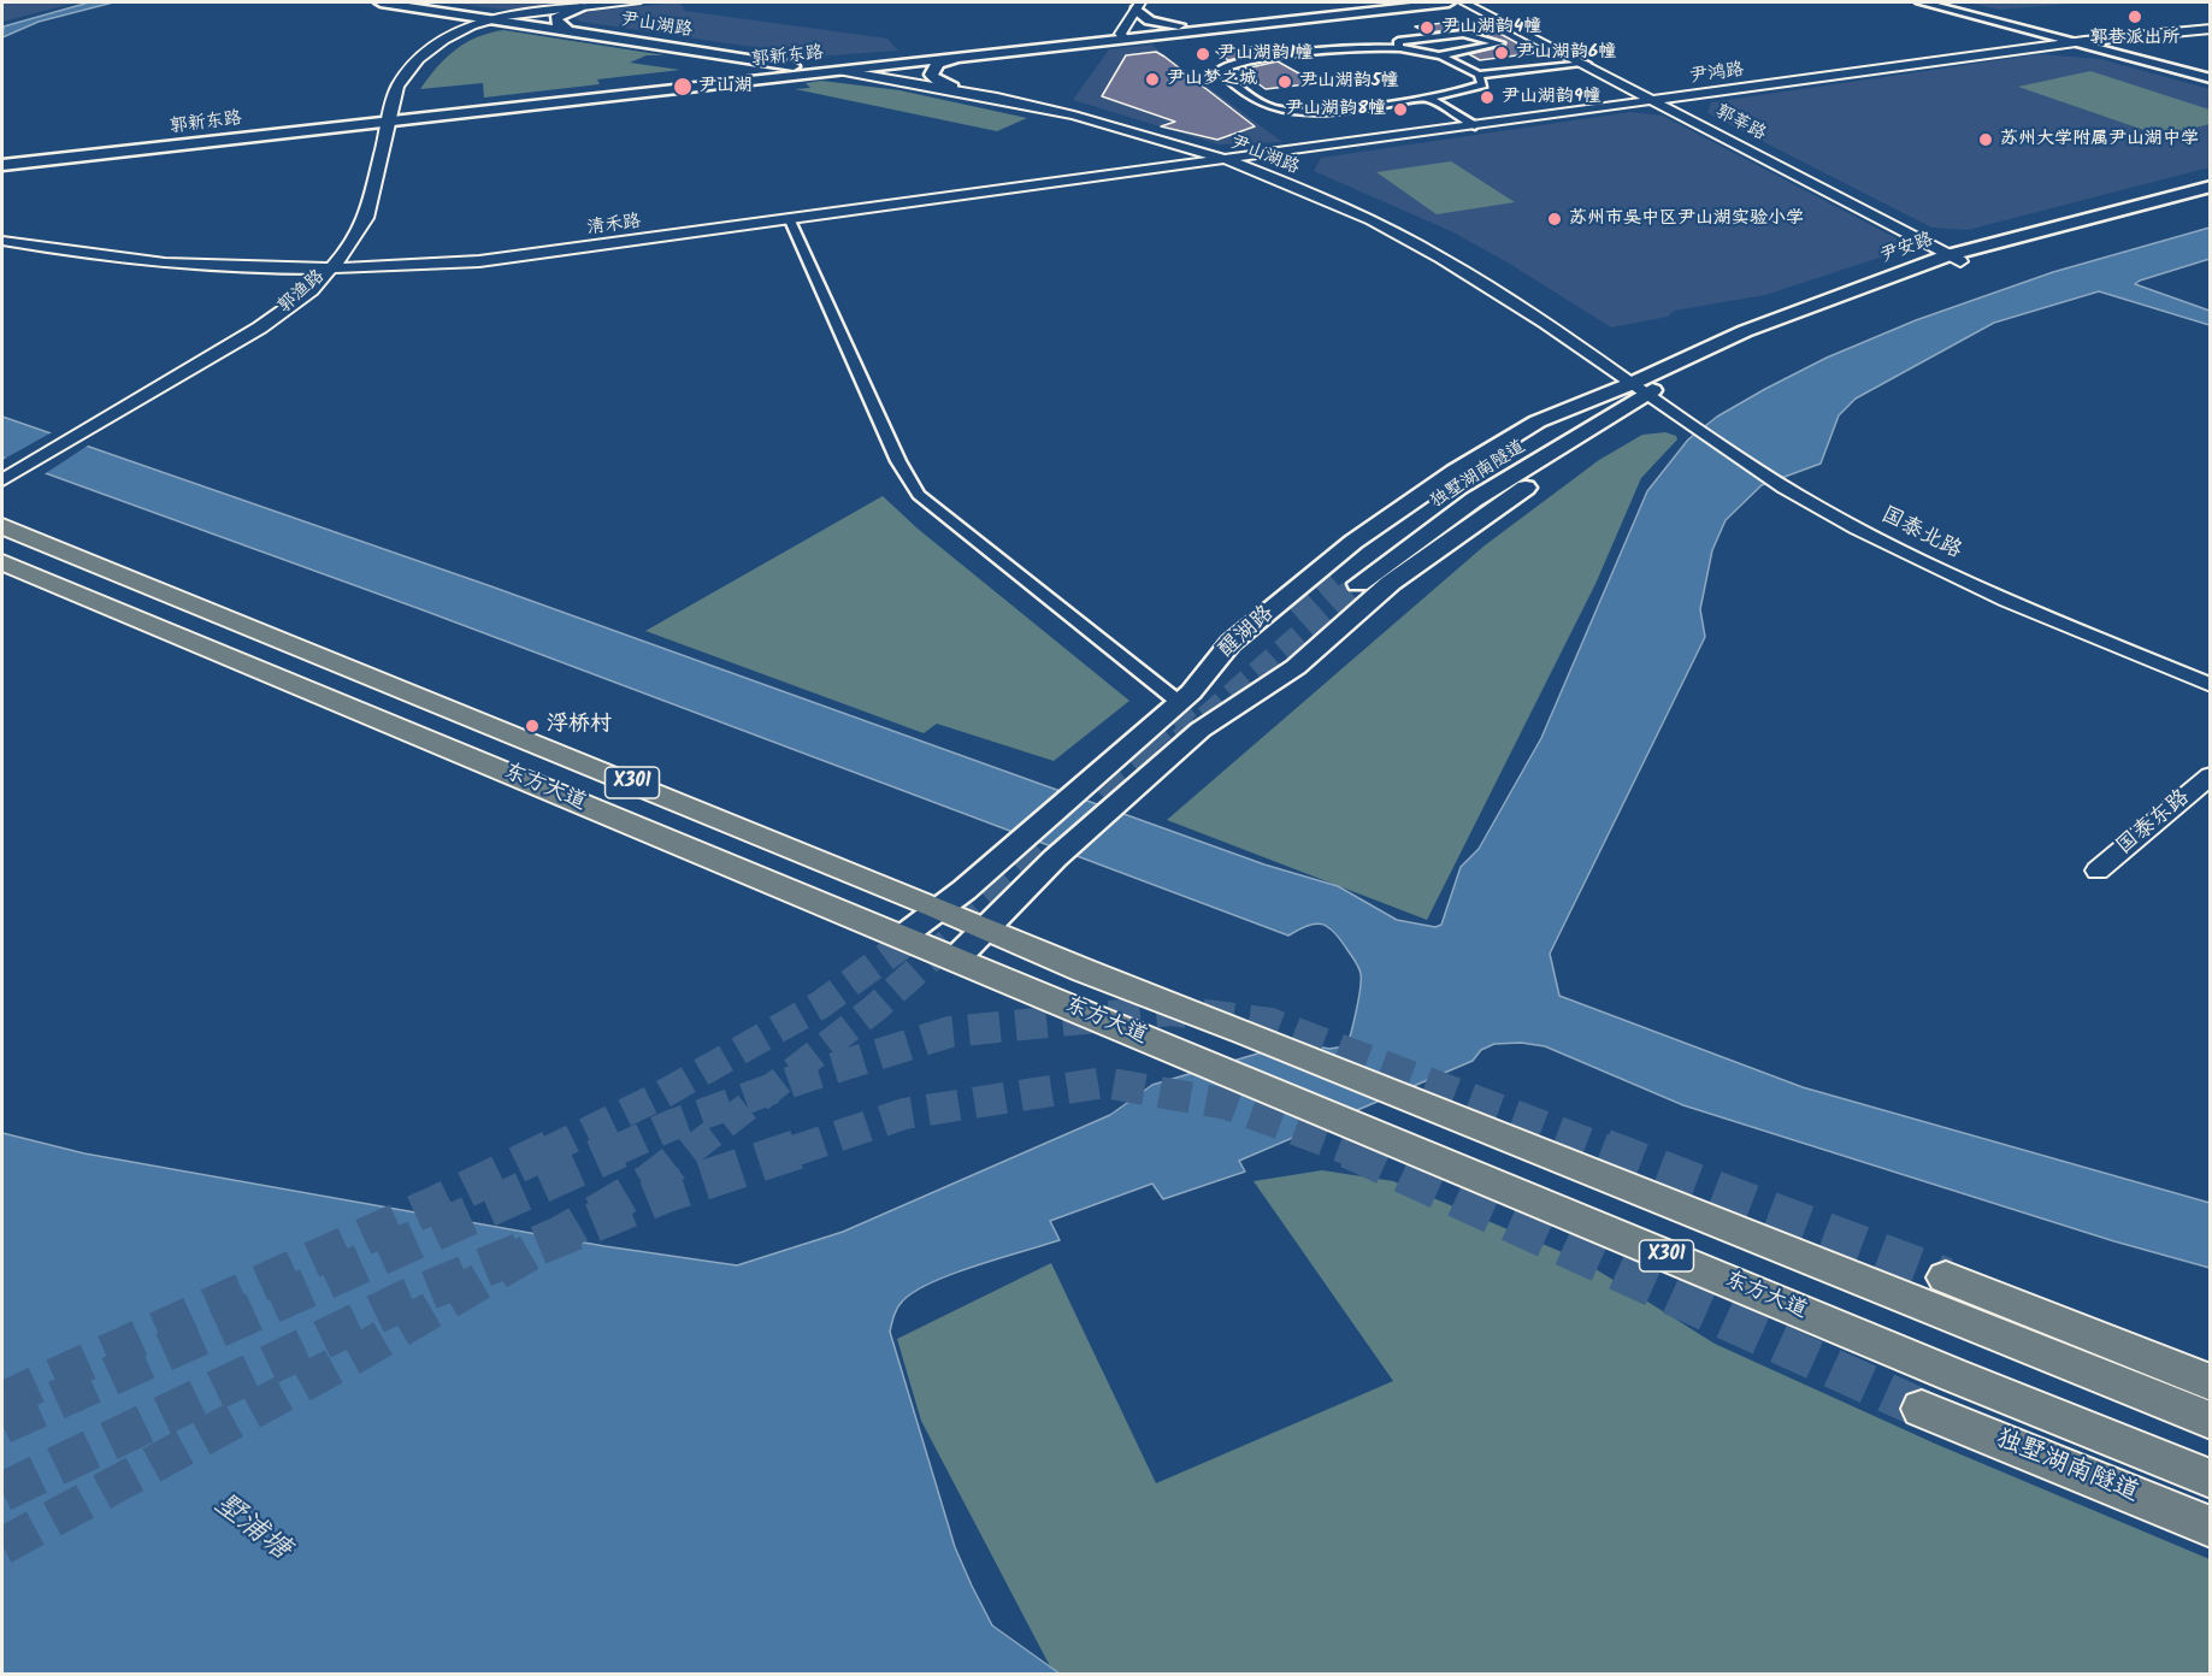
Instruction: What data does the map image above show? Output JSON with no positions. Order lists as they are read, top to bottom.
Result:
{
  "streets": {
    "main road": [
      "尹山湖路",
      "郭新东路",
      "尹安路",
      "独墅湖南隧道",
      "醒湖路",
      "X301",
      "东方大道"
    ],
    "street": [
      "尹鸿路",
      "郭莘路",
      "清禾路",
      "郭渔路",
      "国泰北路",
      "国泰东路"
    ]
  },
  "crossings": [
    ["尹山湖路", "郭新东路"],
    ["尹山湖路", "尹鸿路"],
    ["尹山湖路", "清禾路"],
    ["尹山湖路", "尹安路"],
    ["尹山湖路", "郭渔路"],
    ["尹山湖路", "独墅湖南隧道"],
    ["尹山湖路", "国泰北路"],
    ["尹山湖路", "醒湖路"],
    ["郭新东路", "郭渔路"],
    ["尹鸿路", "郭莘路"],
    ["尹鸿路", "清禾路"],
    ["郭莘路", "尹安路"],
    ["清禾路", "郭渔路"],
    ["尹安路", "独墅湖南隧道"],
    ["尹安路", "国泰北路"],
    ["尹安路", "醒湖路"],
    ["独墅湖南隧道", "国泰北路"],
    ["独墅湖南隧道", "醒湖路"],
    ["国泰北路", "醒湖路"],
    ["醒湖路", "东方大道"]
  ],
  "water": ["墅浦塘"],
  "places": [
    "郭巷派出所",
    "尹山湖韵4幢",
    "尹山湖韵6幢",
    "尹山湖韵1幢",
    "尹山梦之城",
    "尹山湖韵5幢",
    "尹山湖",
    "尹山湖韵9幢",
    "尹山湖韵8幢",
    "苏州大学附属尹山湖中学",
    "苏州市吴中区尹山湖实验小学",
    "浮桥村"
  ]
}
